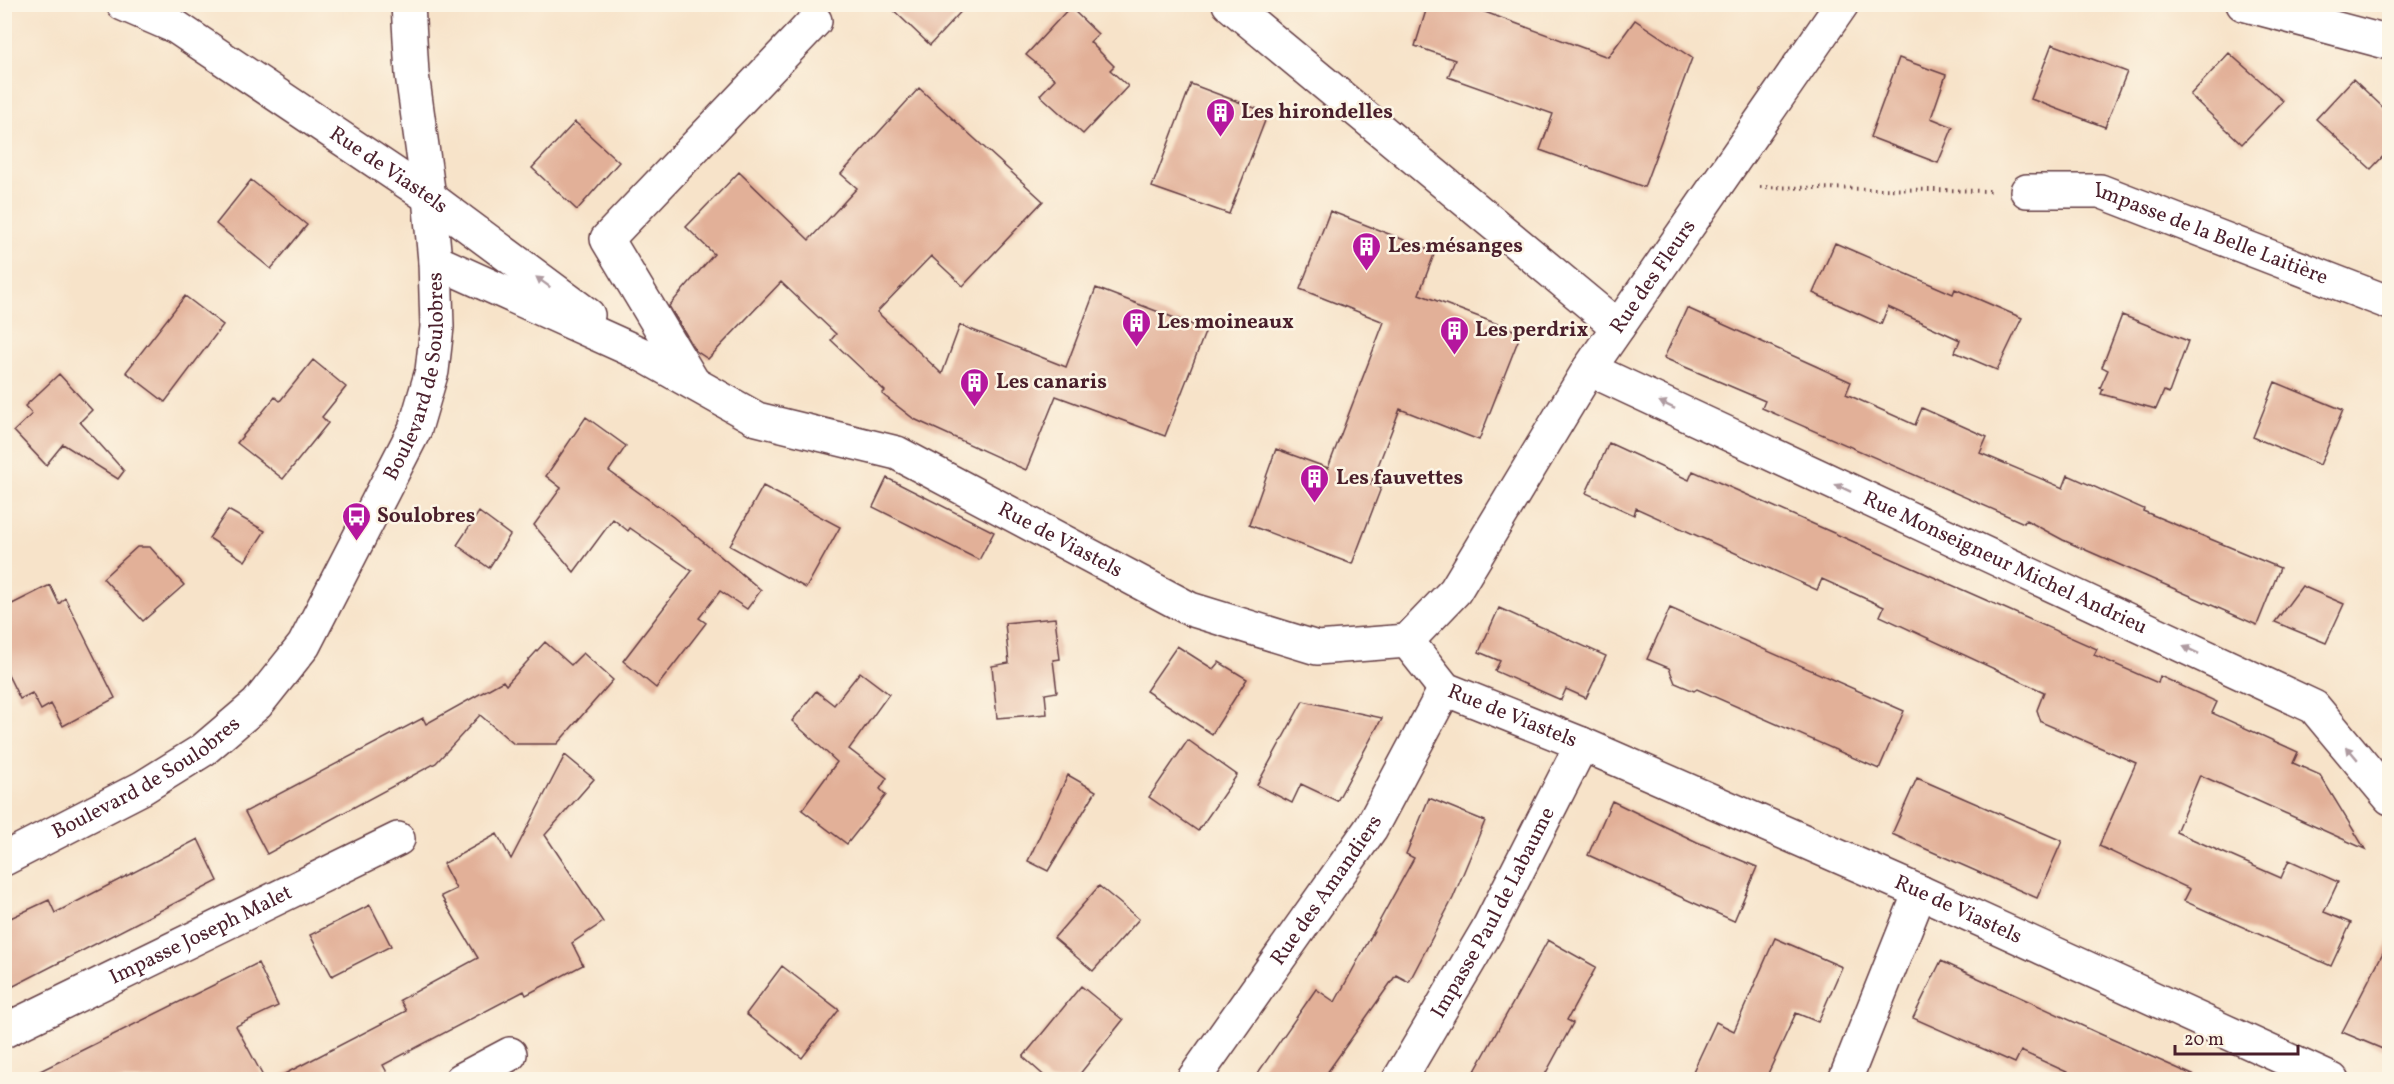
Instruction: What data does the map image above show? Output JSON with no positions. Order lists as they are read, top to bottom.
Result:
{
  "streets": {
    "street": [
      "Rue de Viastels",
      "Impasse de la Belle Laitière",
      "Rue des Fleurs",
      "Boulevard de Soulobres",
      "Rue Monseigneur Michel Andrieu",
      "Rue des Amandiers",
      "Impasse Paul de Labaume",
      "Impasse Joseph Malet"
    ]
  },
  "crossings": [
    ["Rue de Viastels", "Rue des Fleurs"],
    ["Rue de Viastels", "Boulevard de Soulobres"],
    ["Rue de Viastels", "Rue des Amandiers"],
    ["Rue de Viastels", "Impasse Paul de Labaume"],
    ["Rue des Fleurs", "Rue Monseigneur Michel Andrieu"]
  ],
  "one_way": ["Rue Monseigneur Michel Andrieu"],
  "places": {
    "building": [
      "Les hirondelles",
      "Les mésanges",
      "Les moineaux",
      "Les perdrix",
      "Les canaris",
      "Les fauvettes"
    ],
    "bus stop": ["Soulobres"]
  },
  "scale_bar": "20 m"
}
